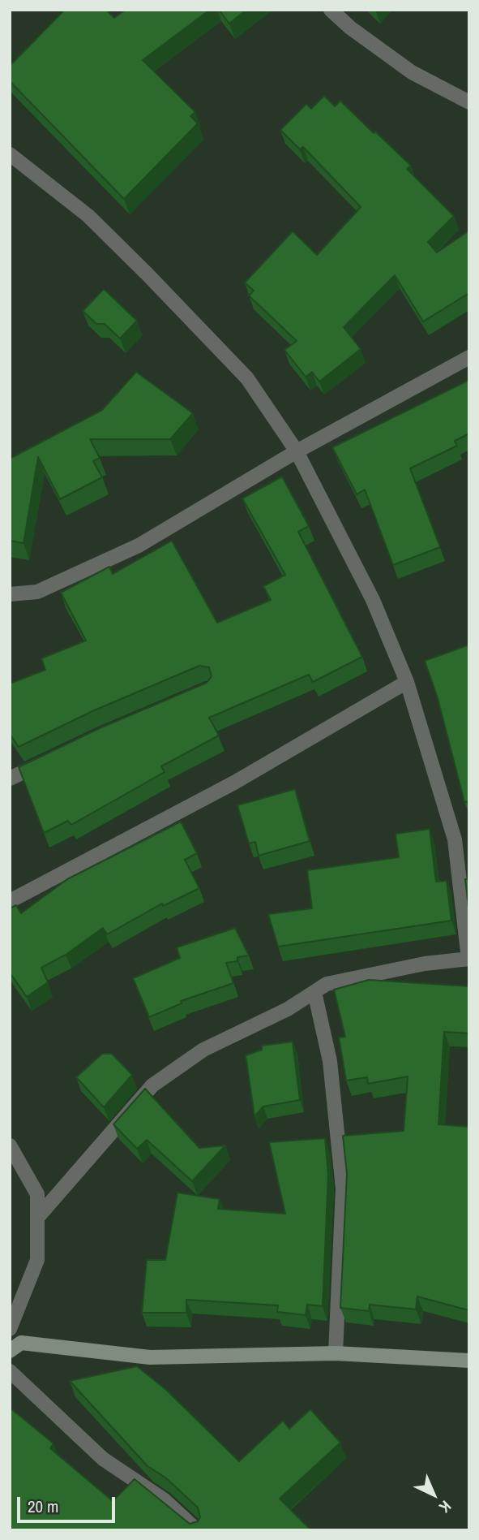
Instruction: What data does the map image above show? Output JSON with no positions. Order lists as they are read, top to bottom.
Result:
{
  "scale_bar": "20 m",
  "north": "bottom right"
}
